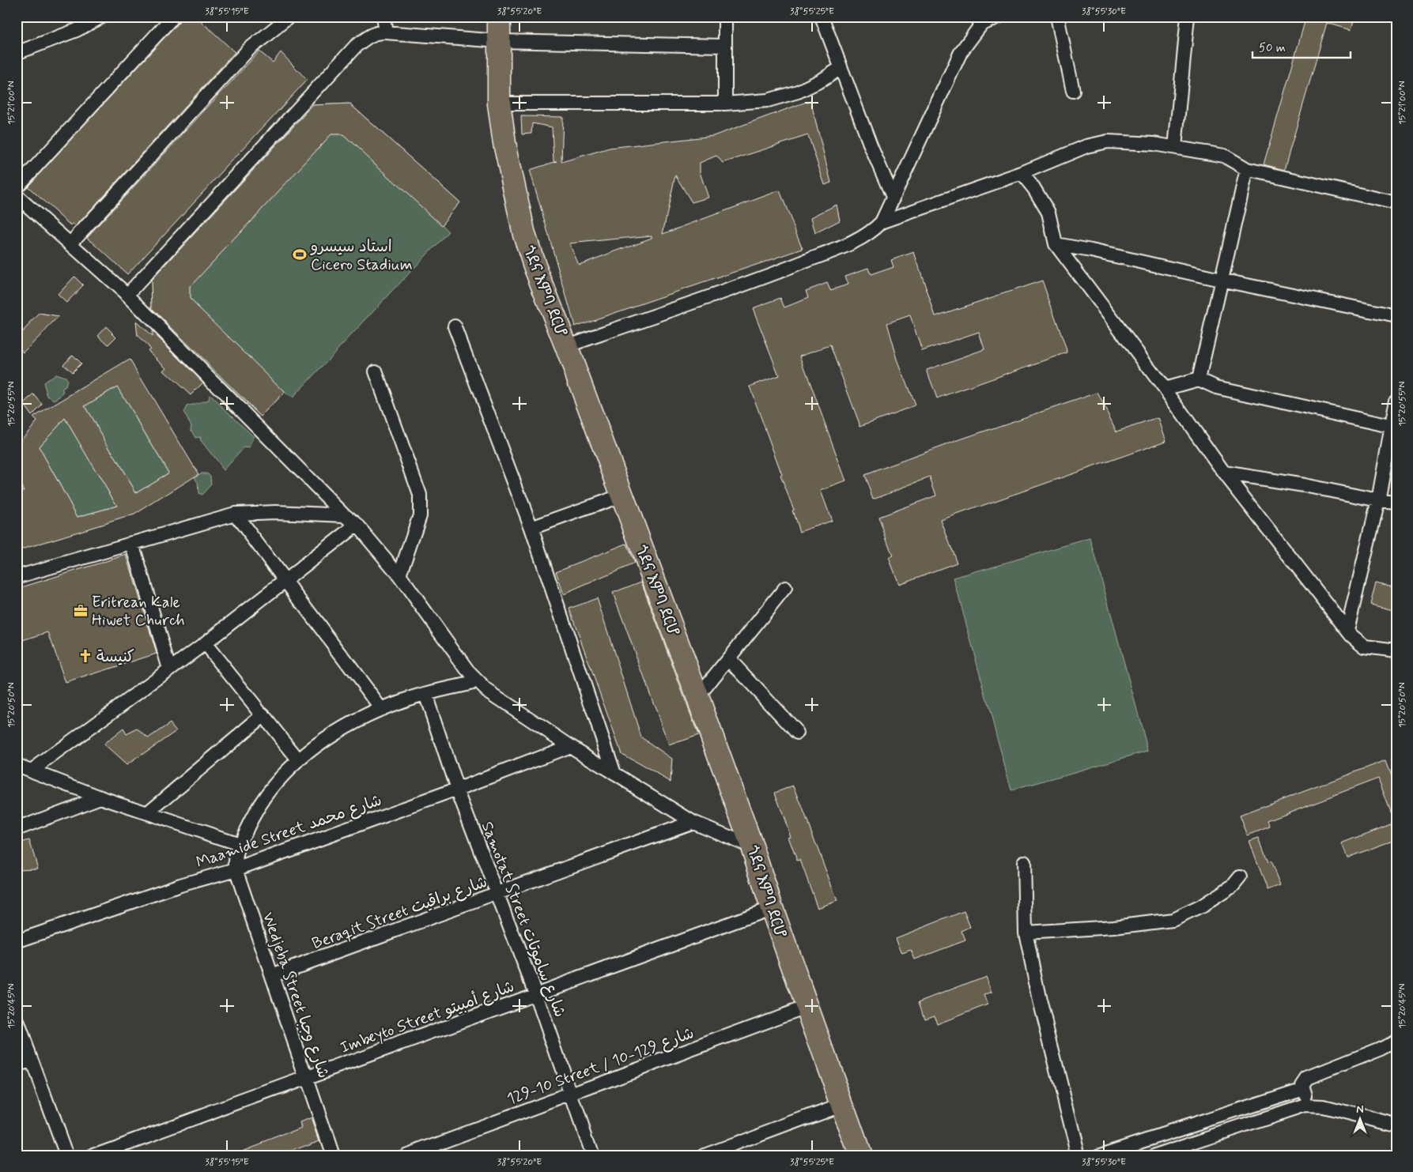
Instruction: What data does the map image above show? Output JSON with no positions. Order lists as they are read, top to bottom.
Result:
{
  "streets": {
    "highway": ["ጎደና እምባ ደርሆ"],
    "street": [
      "Maamide Street شارع محمد",
      "Beraqit Street شارع براقيت",
      "Samotat Street شارع ساموتات",
      "Wedjeba Street شارع وجبا",
      "Imbeyto Street شارع أمبيتو",
      "129-10 Street / شارع 129-10"
    ]
  },
  "crossings": [
    ["ጎደና እምባ ደርሆ", "Imbeyto Street شارع أمبيتو"],
    ["ጎደና እምባ ደርሆ", "129-10 Street / شارع 129-10"],
    ["Maamide Street شارع محمد", "Samotat Street شارع ساموتات"],
    ["Maamide Street شارع محمد", "Wedjeba Street شارع وجبا"],
    ["Beraqit Street شارع براقيت", "Samotat Street شارع ساموتات"],
    ["Beraqit Street شارع براقيت", "Wedjeba Street شارع وجبا"],
    ["Samotat Street شارع ساموتات", "Wedjeba Street شارع وجبا"],
    ["Samotat Street شارع ساموتات", "Imbeyto Street شارع أمبيتو"],
    ["Samotat Street شارع ساموتات", "129-10 Street / شارع 129-10"],
    ["Wedjeba Street شارع وجبا", "Imbeyto Street شارع أمبيتو"]
  ],
  "places": {
    "sports": ["استاد سيسرو Cicero Stadium"],
    "office": ["Eritrean Kale Hiwet Church"],
    "church": ["كنيسة"]
  },
  "scale_bar": "50 m",
  "north": "top",
  "coordinates": [
    "38°55'15\"E",
    "38°55'20\"E",
    "38°55'25\"E",
    "38°55'30\"E",
    "15°21'00\"N",
    "15°20'55\"N",
    "15°20'50\"N",
    "15°20'45\"N"
  ]
}
